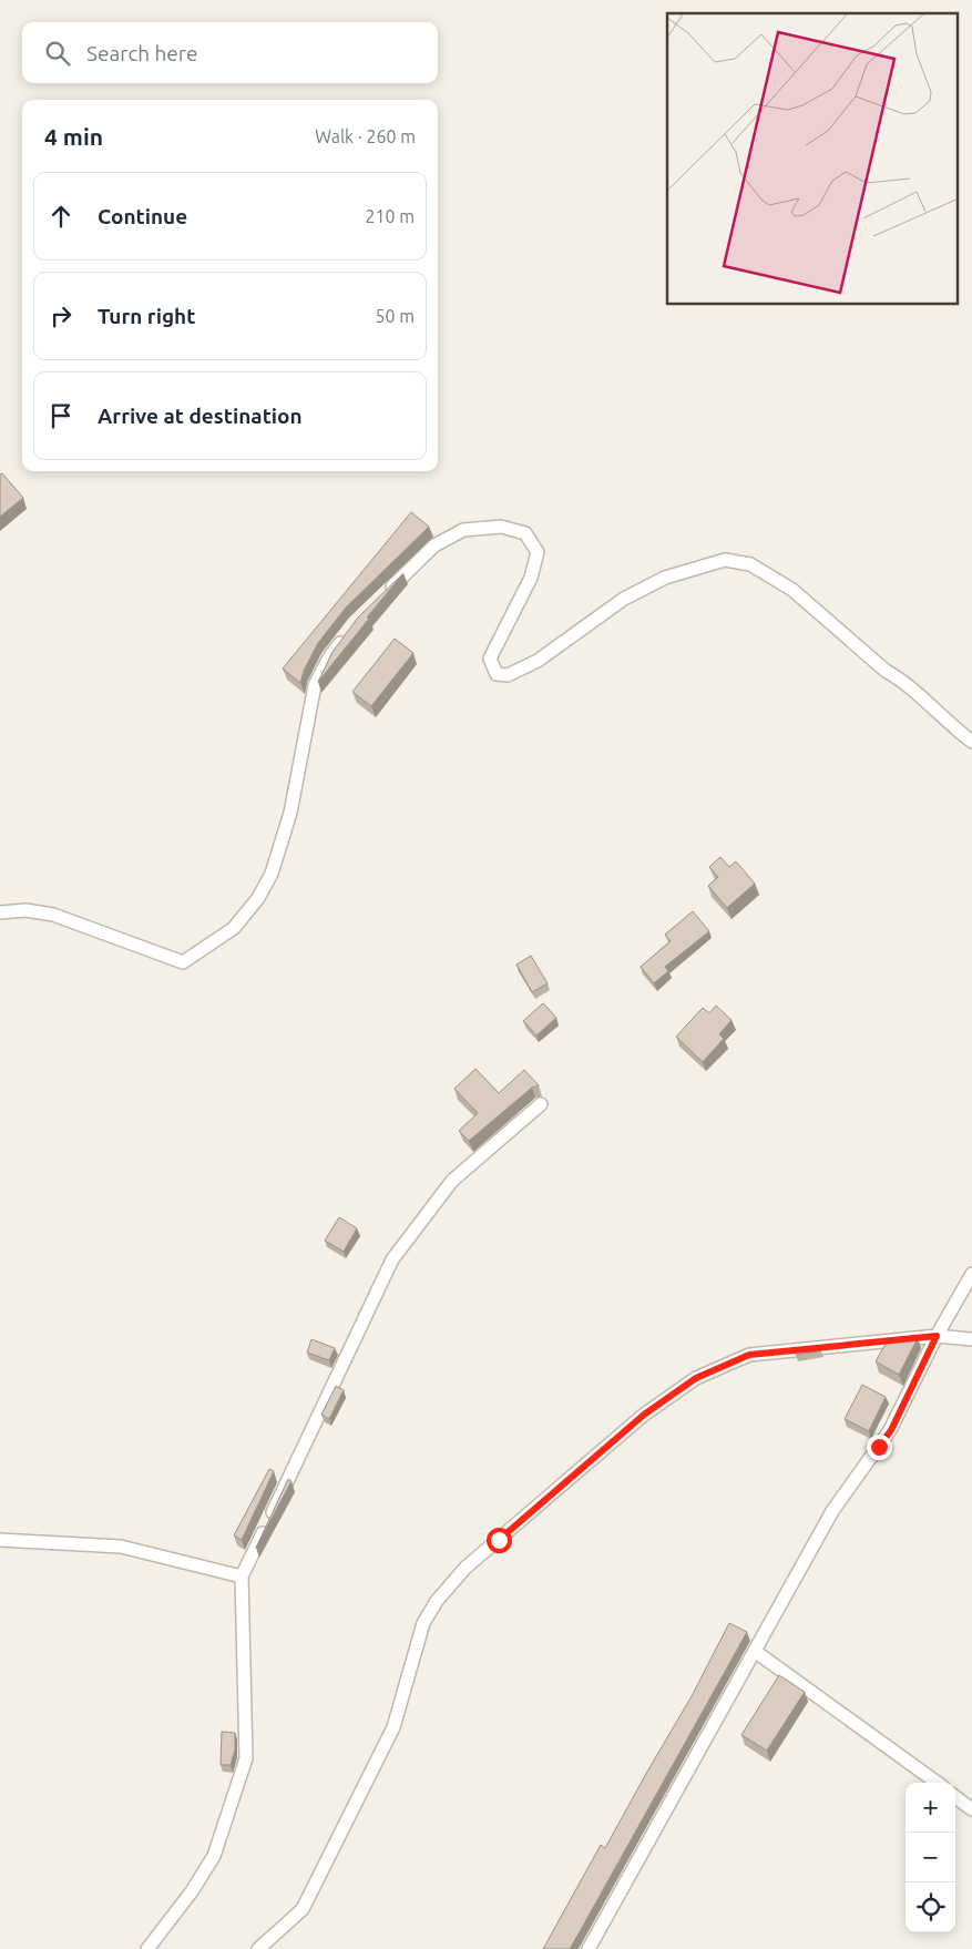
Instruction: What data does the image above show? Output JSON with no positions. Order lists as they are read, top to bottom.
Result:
{
  "page": {
    "search": "Search here",
    "heading": ["4 min", "Walk · 260 m"],
    "list": [
      ["Continue", "210 m"],
      ["Turn right", "50 m"],
      "Arrive at destination"
    ],
    "map_buttons": ["+", "−"]
  }
}
